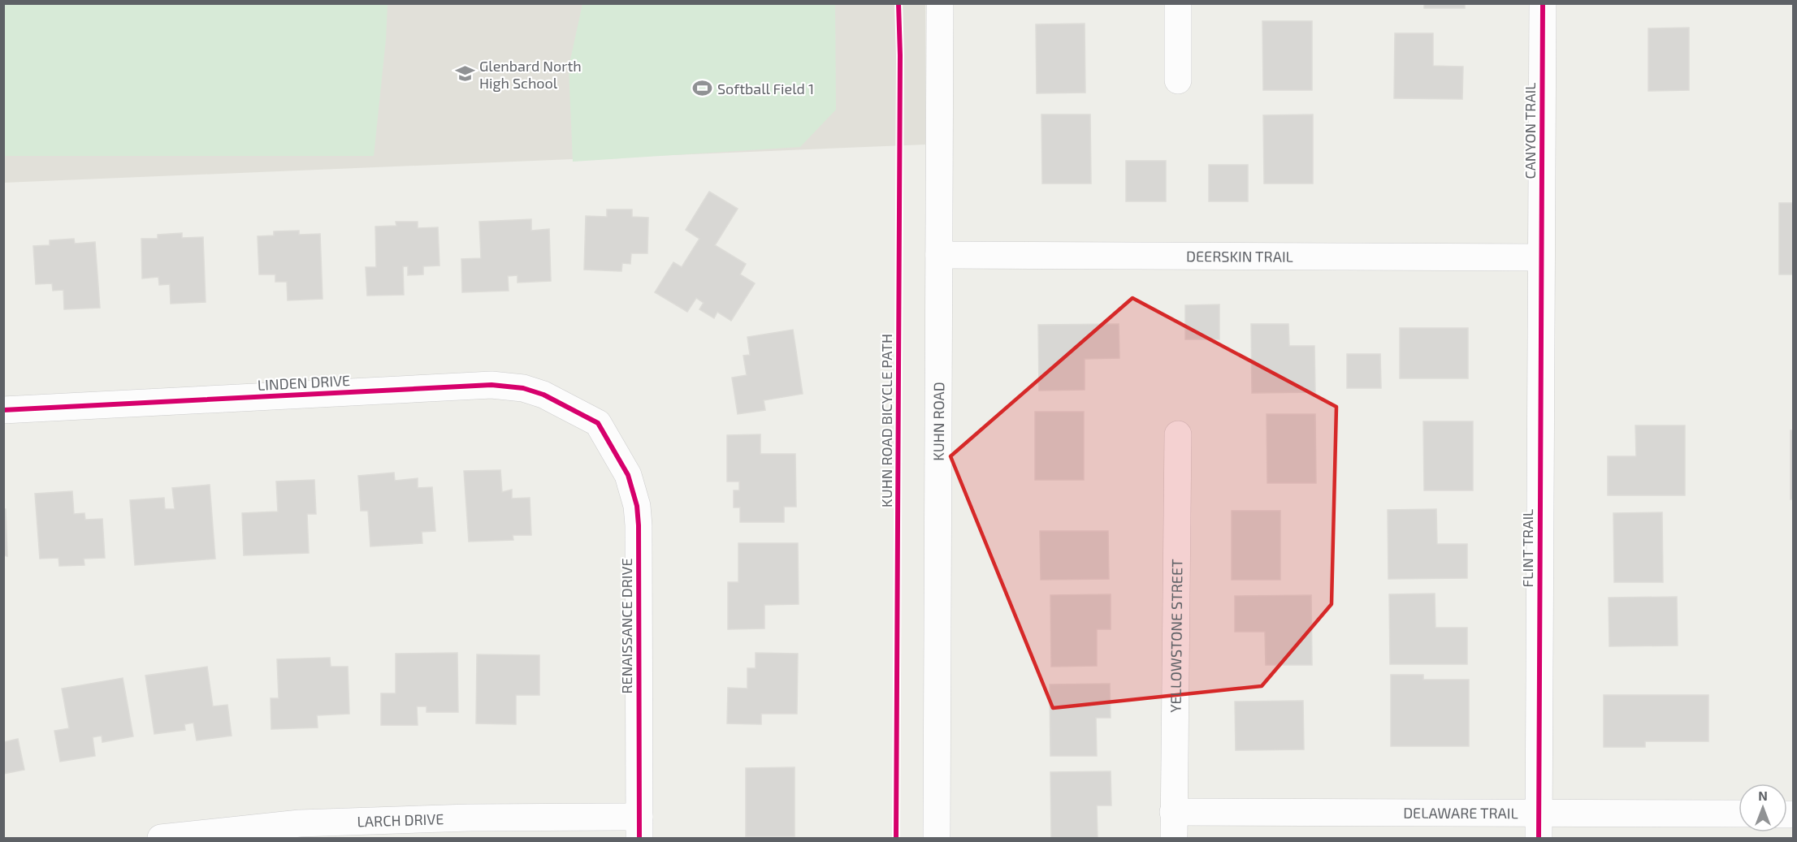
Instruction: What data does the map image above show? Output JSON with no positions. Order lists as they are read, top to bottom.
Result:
{
  "streets": {
    "street": [
      "CANYON TRAIL",
      "DEERSKIN TRAIL",
      "LINDEN DRIVE",
      "KUHN ROAD",
      "FLINT TRAIL",
      "RENAISSANCE DRIVE",
      "YELLOWSTONE STREET",
      "DELAWARE TRAIL",
      "LARCH DRIVE"
    ],
    "cycle path": ["KUHN ROAD BICYCLE PATH"]
  },
  "crossings": [
    ["CANYON TRAIL", "DEERSKIN TRAIL"],
    ["CANYON TRAIL", "FLINT TRAIL"],
    ["DEERSKIN TRAIL", "KUHN ROAD"],
    ["DEERSKIN TRAIL", "FLINT TRAIL"],
    ["LINDEN DRIVE", "RENAISSANCE DRIVE"],
    ["FLINT TRAIL", "DELAWARE TRAIL"],
    ["RENAISSANCE DRIVE", "LARCH DRIVE"],
    ["YELLOWSTONE STREET", "DELAWARE TRAIL"]
  ],
  "places": {
    "school or university": ["Glenbard North High School"],
    "sports": ["Softball Field 1"]
  },
  "north": "top"
}
